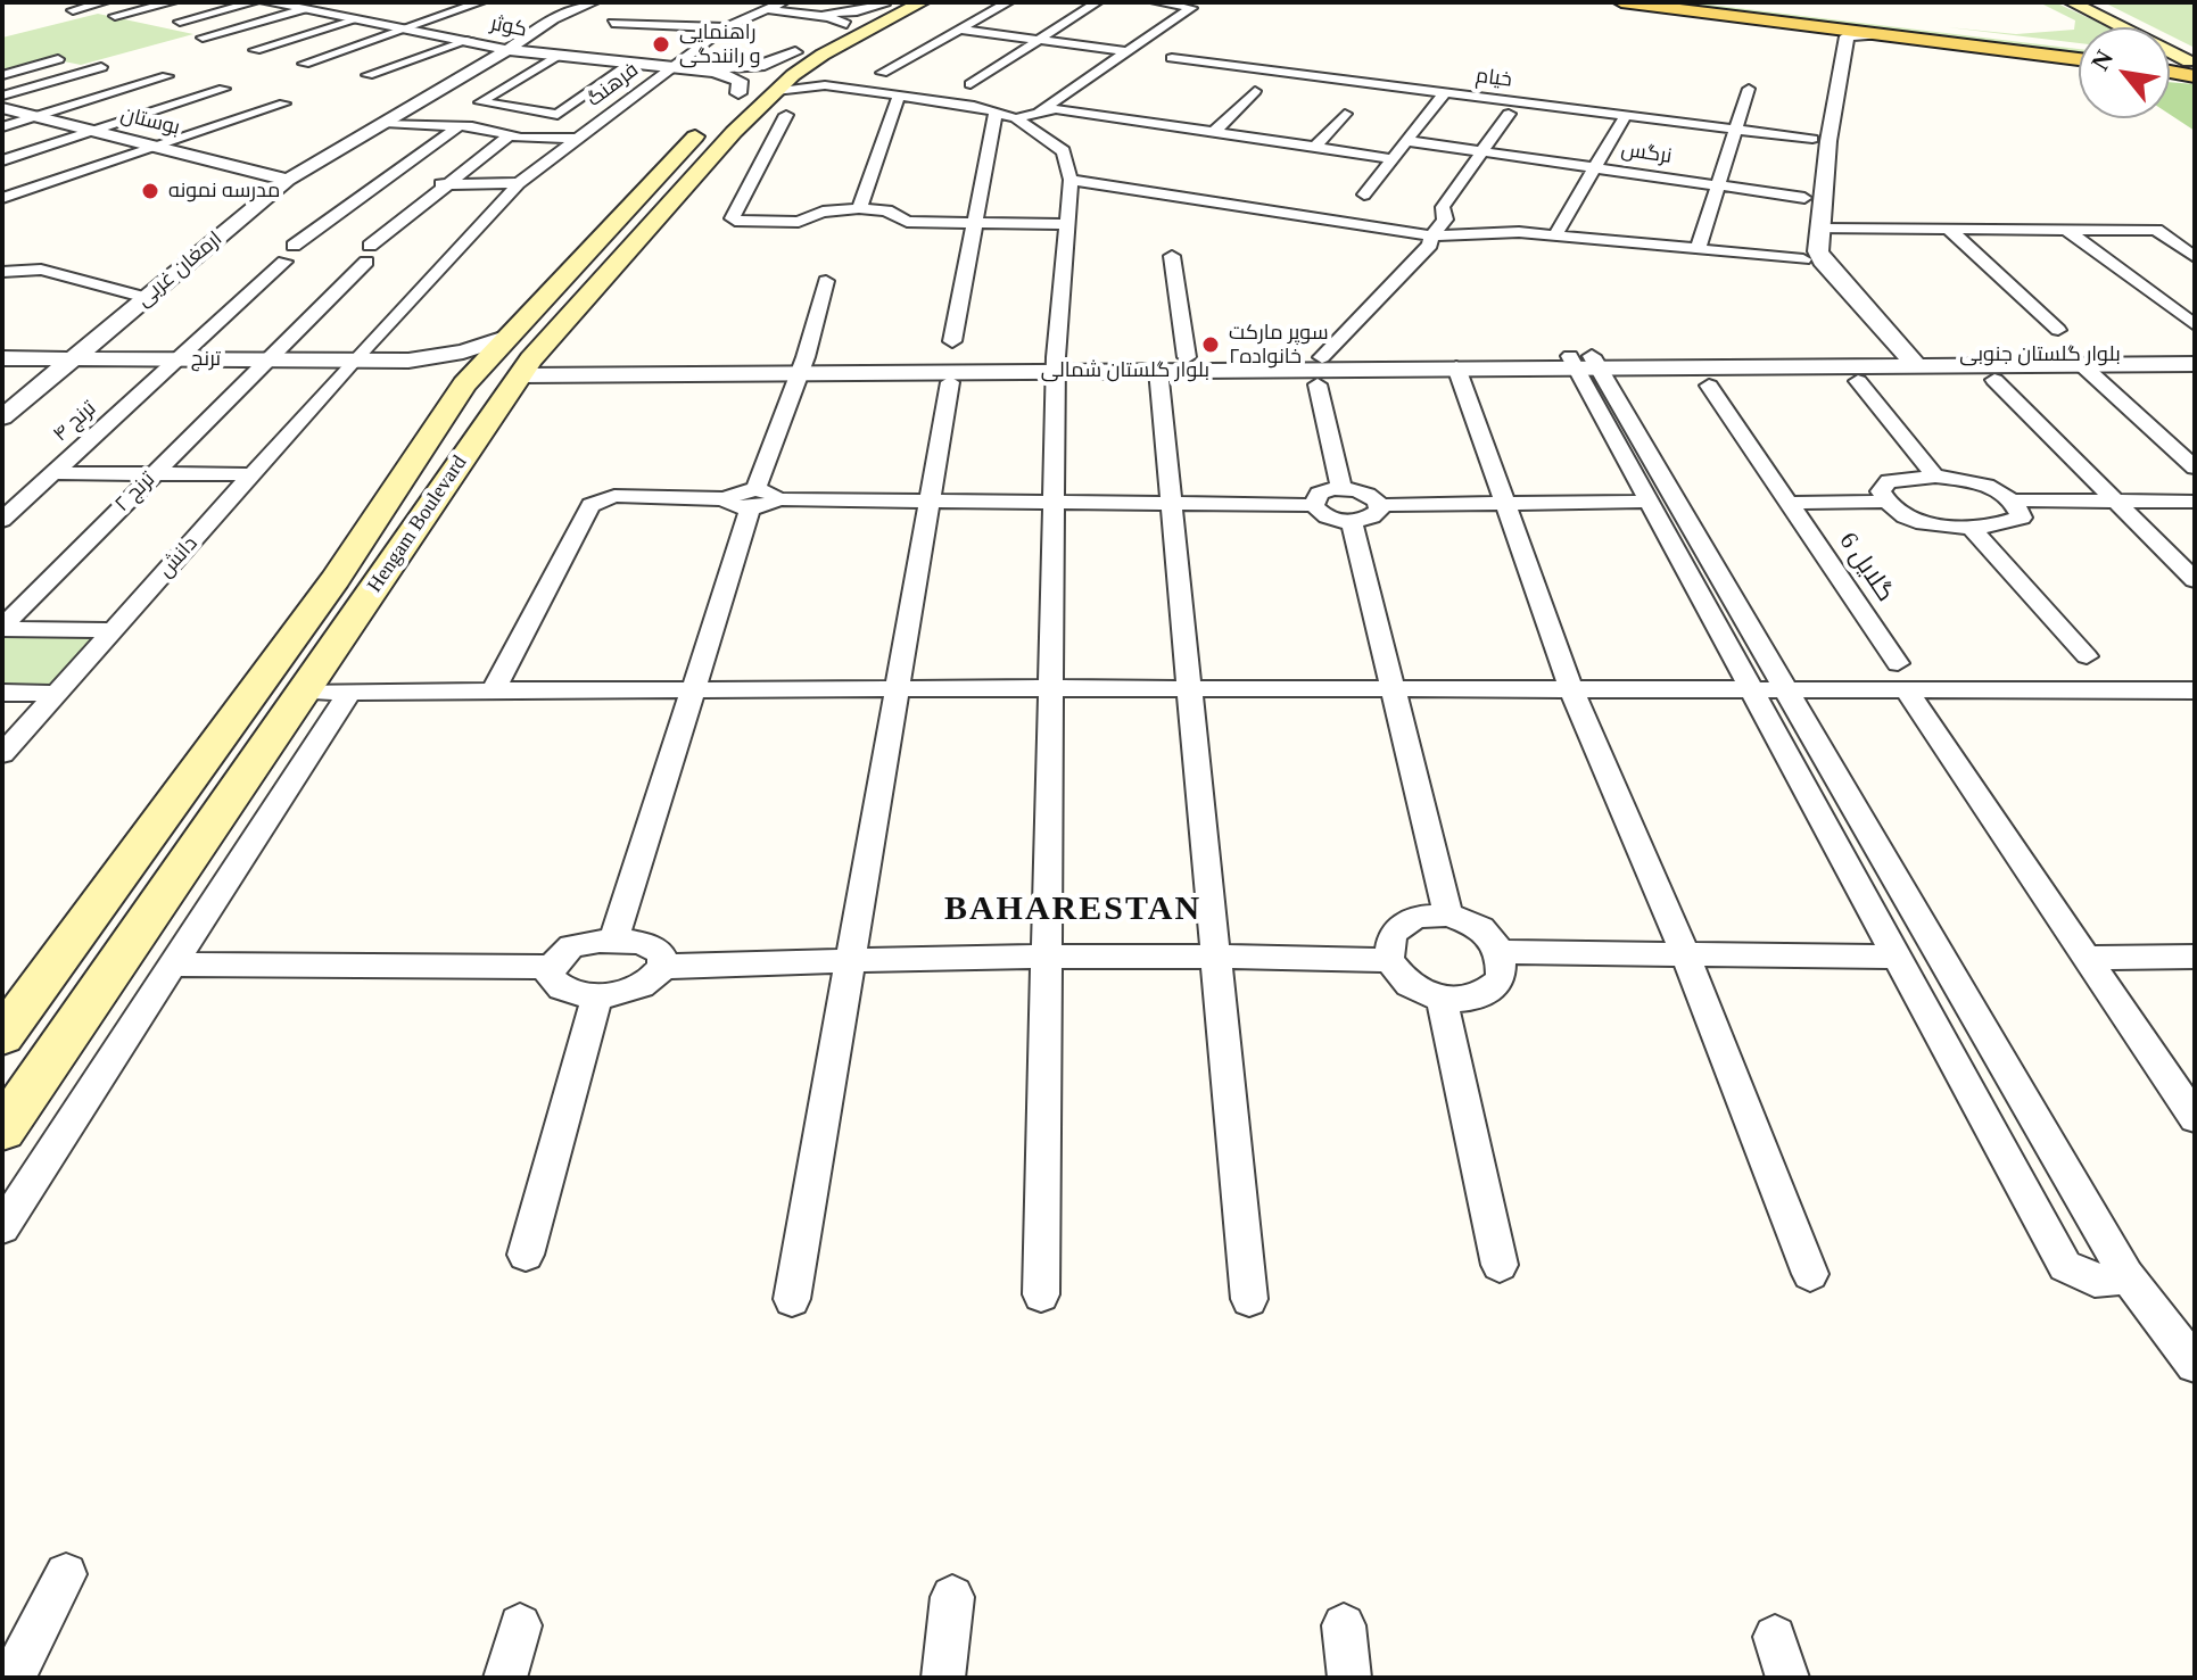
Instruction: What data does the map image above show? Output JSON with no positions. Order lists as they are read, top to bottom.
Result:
{
  "streets": {
    "main road": ["Hengam Boulevard"],
    "street": [
      "کوثر",
      "خیام",
      "فرهنگ",
      "بوستان",
      "نرگس",
      "ارمغان غربی",
      "بلوار گلستان جنوبی",
      "ترنج",
      "بلوار گلستان شمالی",
      "ترنج ۴",
      "ترنج ۲",
      "دانش",
      "گلایل 6"
    ]
  },
  "crossings": [
    ["کوثر", "فرهنگ"],
    ["کوثر", "ارمغان غربی"],
    ["کوثر", "Hengam Boulevard"],
    ["فرهنگ", "ترنج"],
    ["فرهنگ", "دانش"],
    ["بوستان", "ارمغان غربی"],
    ["ارمغان غربی", "ترنج"],
    ["بلوار گلستان جنوبی", "بلوار گلستان شمالی"],
    ["ترنج", "ترنج ۴"],
    ["ترنج", "ترنج ۲"],
    ["ترنج", "دانش"],
    ["بلوار گلستان شمالی", "Hengam Boulevard"]
  ],
  "districts": ["BAHARESTAN"],
  "places": ["راهنمایی و رانندگی", "مدرسه نمونه", "سوپر ماركت خانواده٢"],
  "north": "top left"
}
